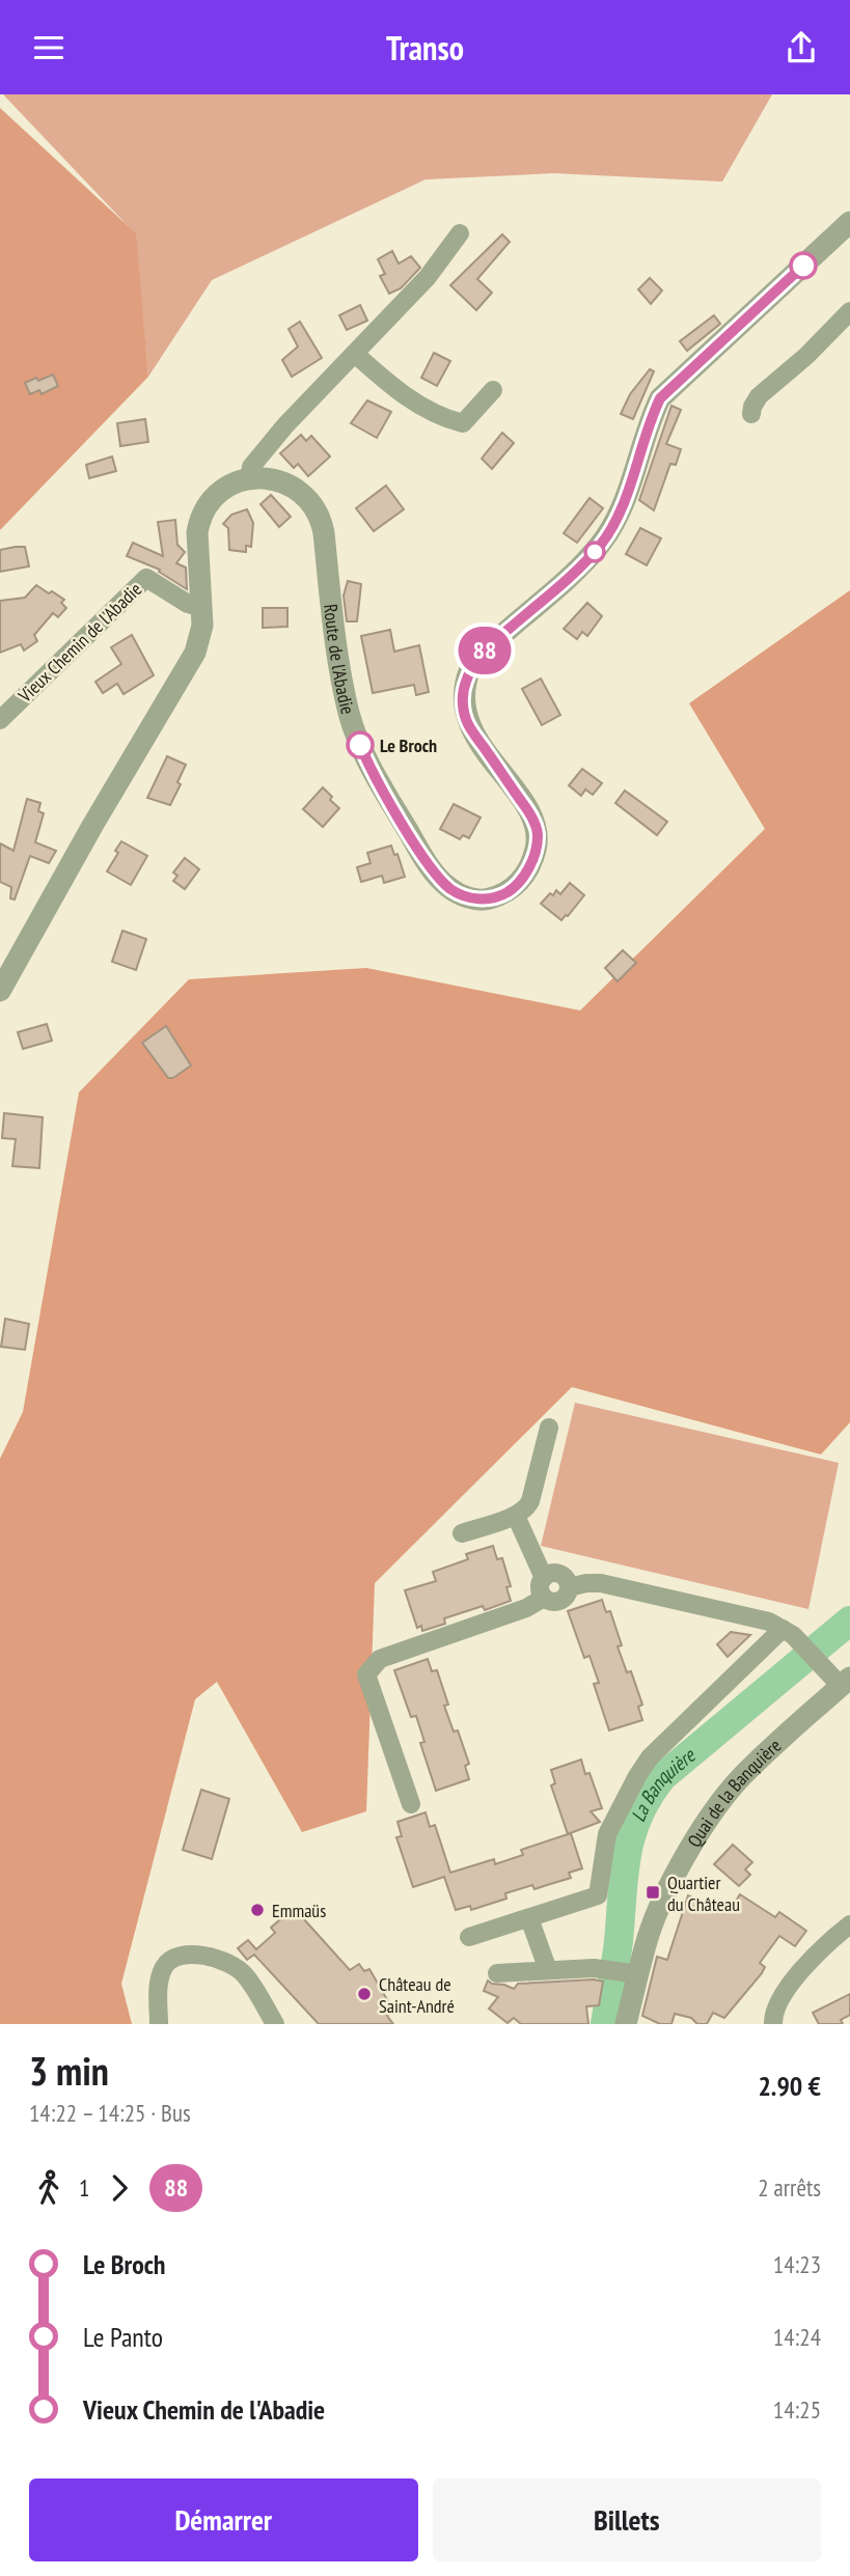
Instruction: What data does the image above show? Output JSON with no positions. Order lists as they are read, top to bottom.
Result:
{
  "streets": {
    "street": ["Vieux Chemin de l'Abadie", "Route de l'Abadie", "Quai de la Banquière"]
  },
  "water": ["La Banquière"],
  "places": {
    "other": ["Le Broch", "Emmaüs", "Château de Saint-André"],
    "transit": ["Quartier du Château"]
  },
  "lines": ["bus line 88"],
  "page": {
    "header": "Transo",
    "on_map": "88",
    "heading": ["3 min", "14:22 – 14:25 · Bus", "2.90 €"],
    "legs": ["1", "88", "2 arrêts"],
    "list": [
      {
        "name": "Le Broch",
        "value": "14:23"
      },
      {
        "name": "Le Panto",
        "value": "14:24"
      },
      {
        "name": "Vieux Chemin de l'Abadie",
        "value": "14:25"
      }
    ],
    "buttons": ["Démarrer", "Billets"]
  }
}
